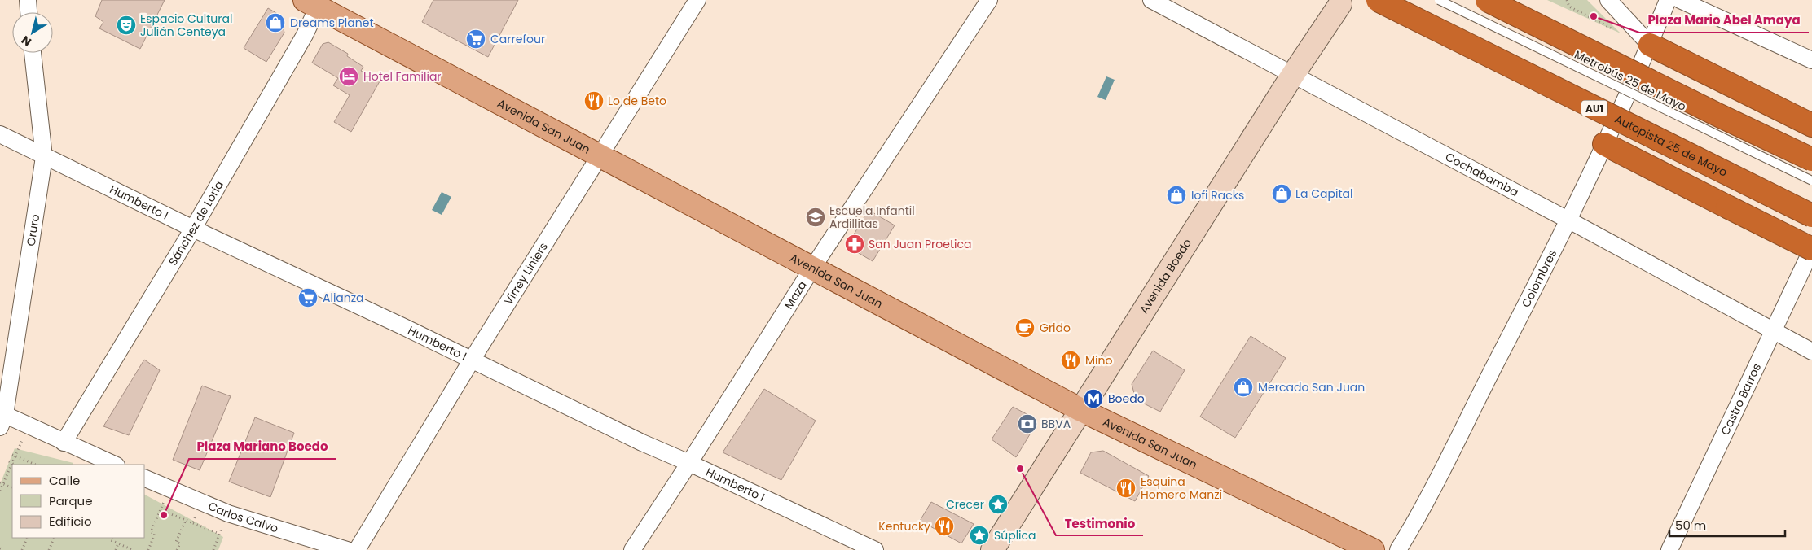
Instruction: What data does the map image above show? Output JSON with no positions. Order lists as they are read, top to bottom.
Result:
{
  "streets": {
    "highway": ["AU1", "Autopista 25 de Mayo"],
    "main road": ["Avenida San Juan", "Avenida Boedo"],
    "street": [
      "Cochabamba",
      "Humberto I",
      "Sánchez de Loria",
      "Oruro",
      "Virrey Liniers",
      "Colombres",
      "Maza",
      "Castro Barros",
      "Carlos Calvo"
    ],
    "lane": ["Metrobús 25 de Mayo"]
  },
  "crossings": [
    ["Avenida San Juan", "Sánchez de Loria"],
    ["Avenida San Juan", "Virrey Liniers"],
    ["Avenida San Juan", "Avenida Boedo"],
    ["Avenida San Juan", "Maza"],
    ["Cochabamba", "Avenida Boedo"],
    ["Cochabamba", "Colombres"],
    ["Cochabamba", "Castro Barros"],
    ["Humberto I", "Sánchez de Loria"],
    ["Humberto I", "Oruro"],
    ["Humberto I", "Virrey Liniers"],
    ["Humberto I", "Maza"]
  ],
  "places": {
    "other": ["Plaza Mario Abel Amaya", "Testimonio", "Plaza Mariano Boedo"],
    "shop": [
      "Dreams Planet",
      "La Capital",
      "Iofi Racks",
      "Mercado San Juan"
    ],
    "theatre": ["Espacio Cultural Julián Centeya"],
    "supermarket": ["Carrefour", "Alianza"],
    "hotel": ["Hotel Familiar"],
    "restaurant": [
      "Lo de Beto",
      "Mino",
      "Esquina Homero Manzi",
      "Kentucky"
    ],
    "school or university": ["Escuela Infantil Ardillitas"],
    "pharmacy": ["San Juan Proetica"],
    "cafe": ["Grido"],
    "metro station": ["Boedo"],
    "bank": ["BBVA"],
    "place": ["Crecer", "Súplica"]
  },
  "legend": ["Calle", "Parque", "Edificio"],
  "scale_bar": "50 m",
  "north": "bottom left"
}
